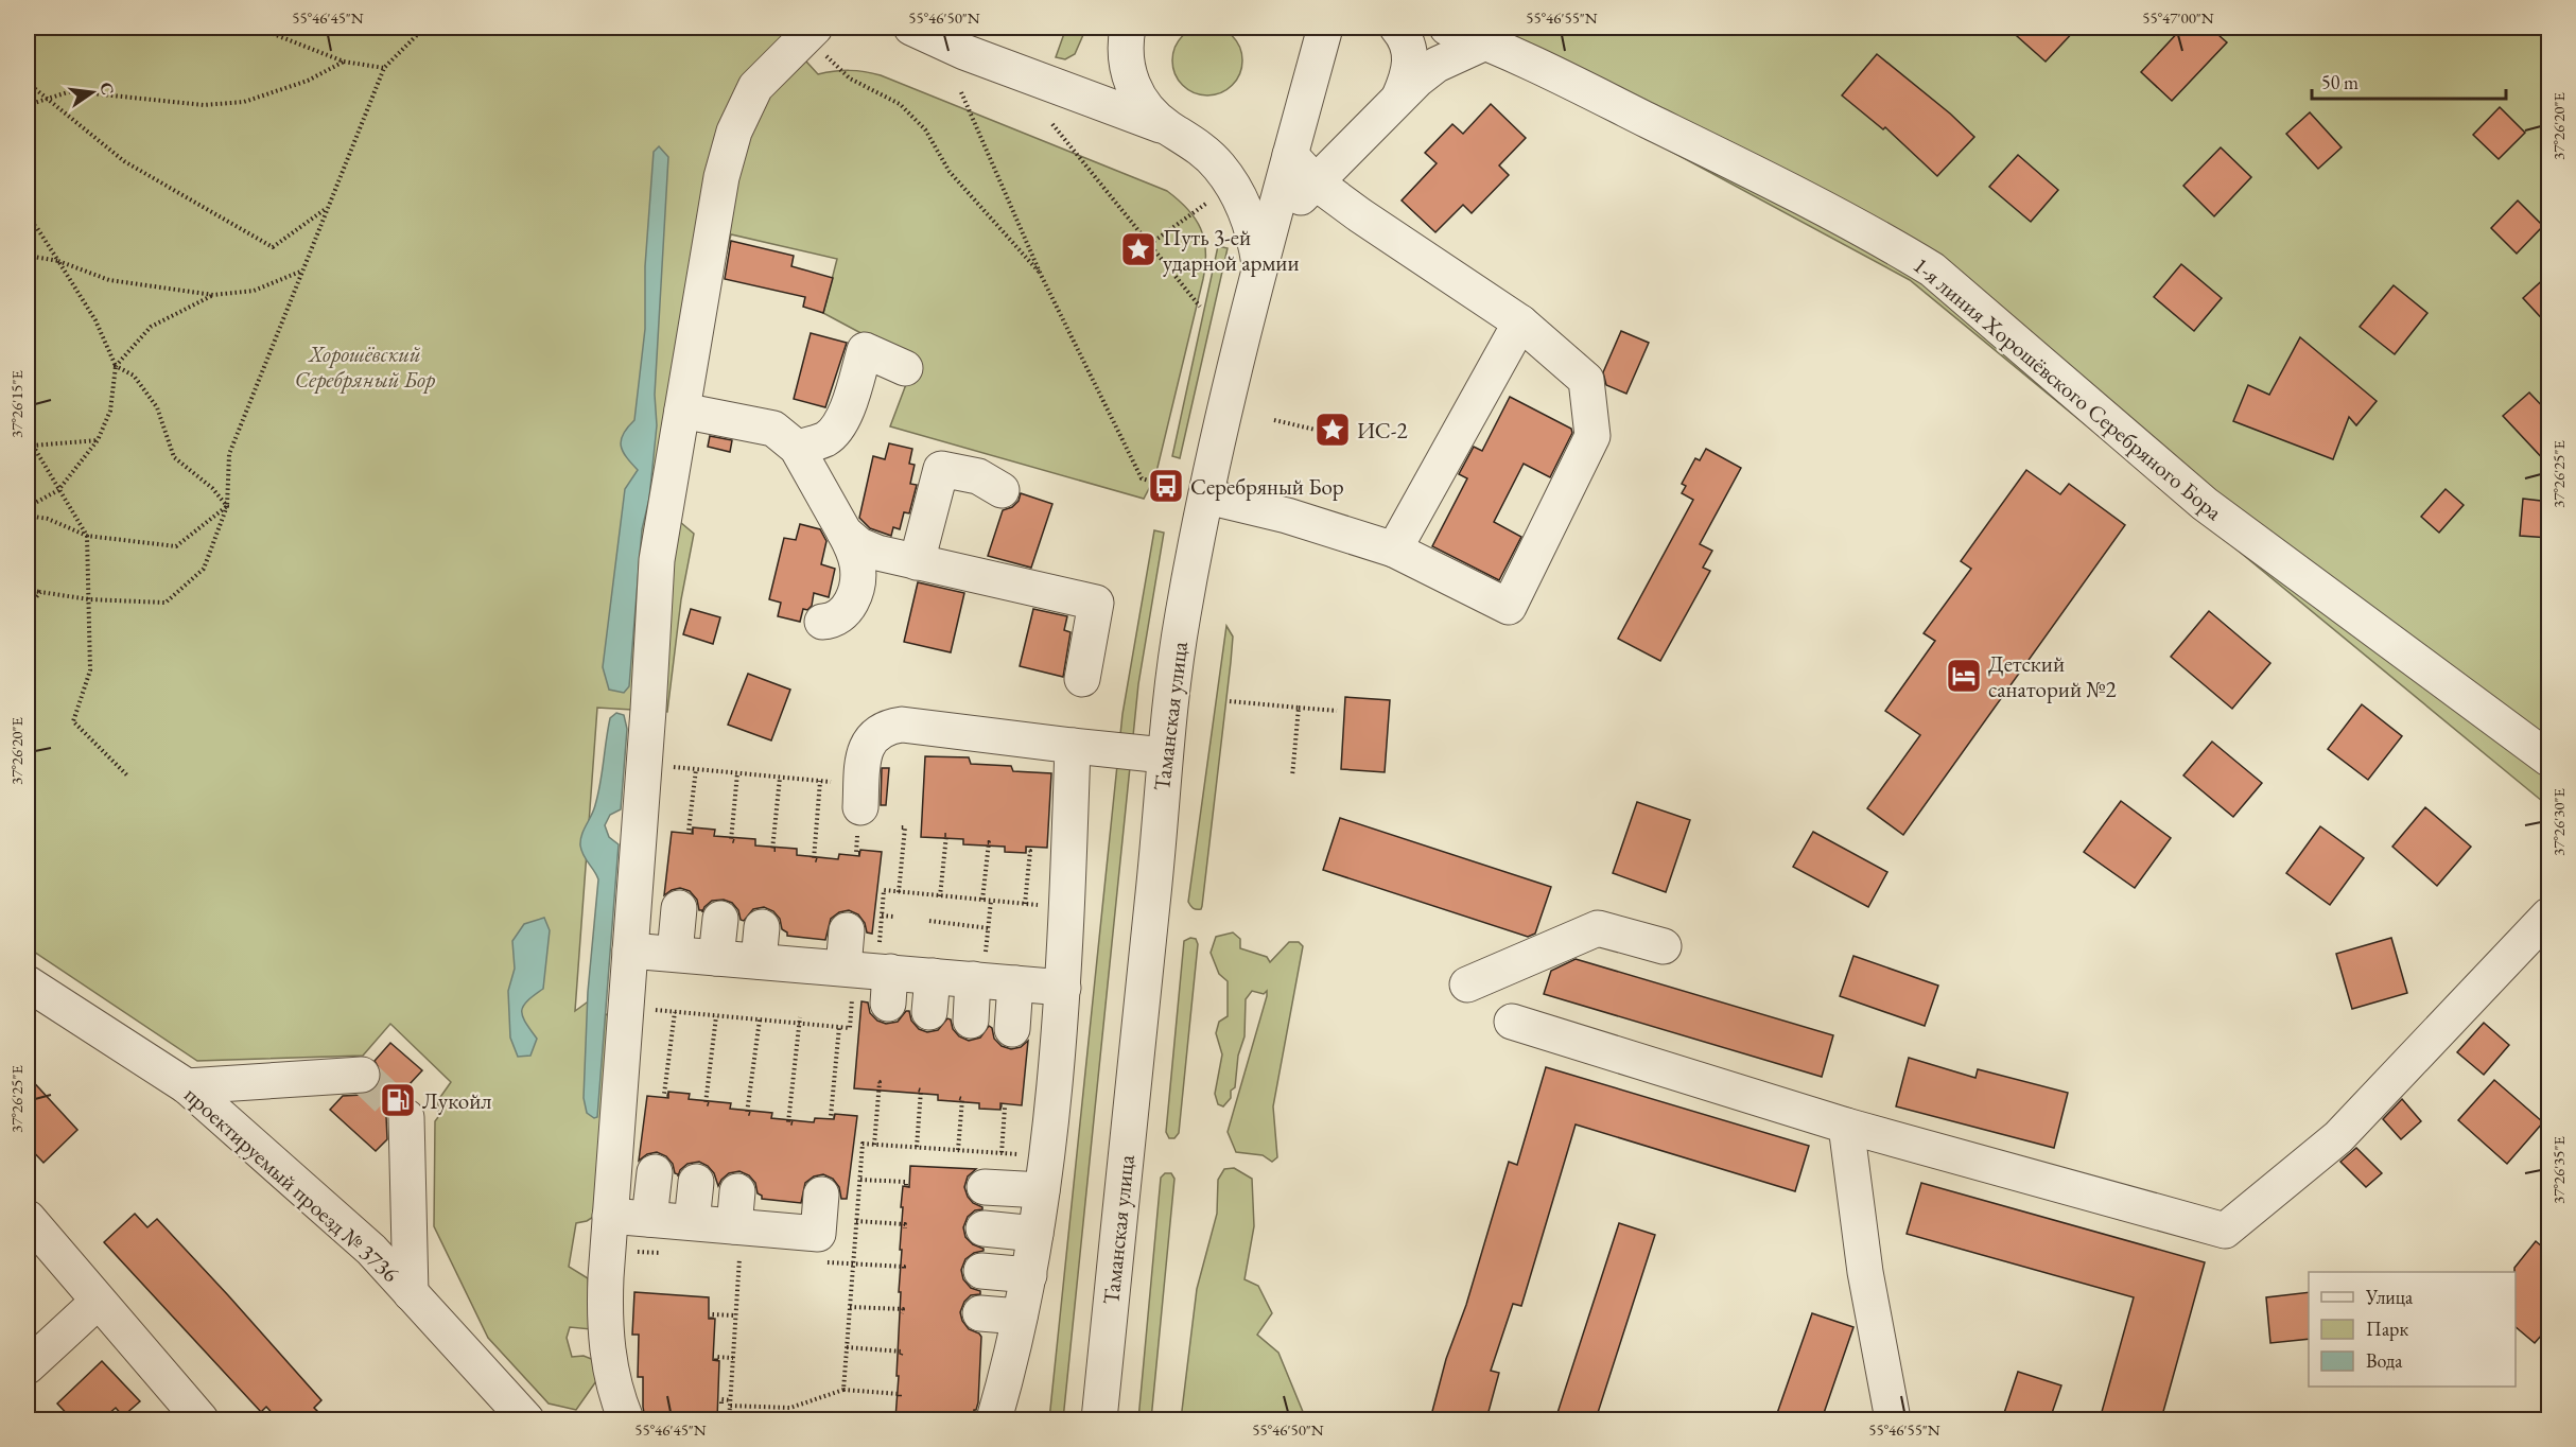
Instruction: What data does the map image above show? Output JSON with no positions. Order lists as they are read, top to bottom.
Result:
{
  "streets": {
    "street": ["1-я линия Хорошёвского Серебряного Бора", "Таманская улица", "проектируемый проезд № 3736"]
  },
  "parks": ["Хорошёвский Серебряный Бор"],
  "places": {
    "place": ["Путь 3-ей ударной армии", "ИС-2"],
    "bus stop": ["Серебряный Бор"],
    "hotel": ["Детский санаторий №2"],
    "fuel station": ["Лукойл"]
  },
  "legend": ["Улица", "Парк", "Вода"],
  "scale_bar": "50 m",
  "north": "right",
  "coordinates": [
    "55°46'45\"N",
    "55°46'50\"N",
    "55°46'55\"N",
    "55°47'00\"N",
    "37°26'20\"E",
    "37°26'15\"E",
    "37°26'25\"E",
    "37°26'30\"E",
    "37°26'35\"E"
  ]
}
